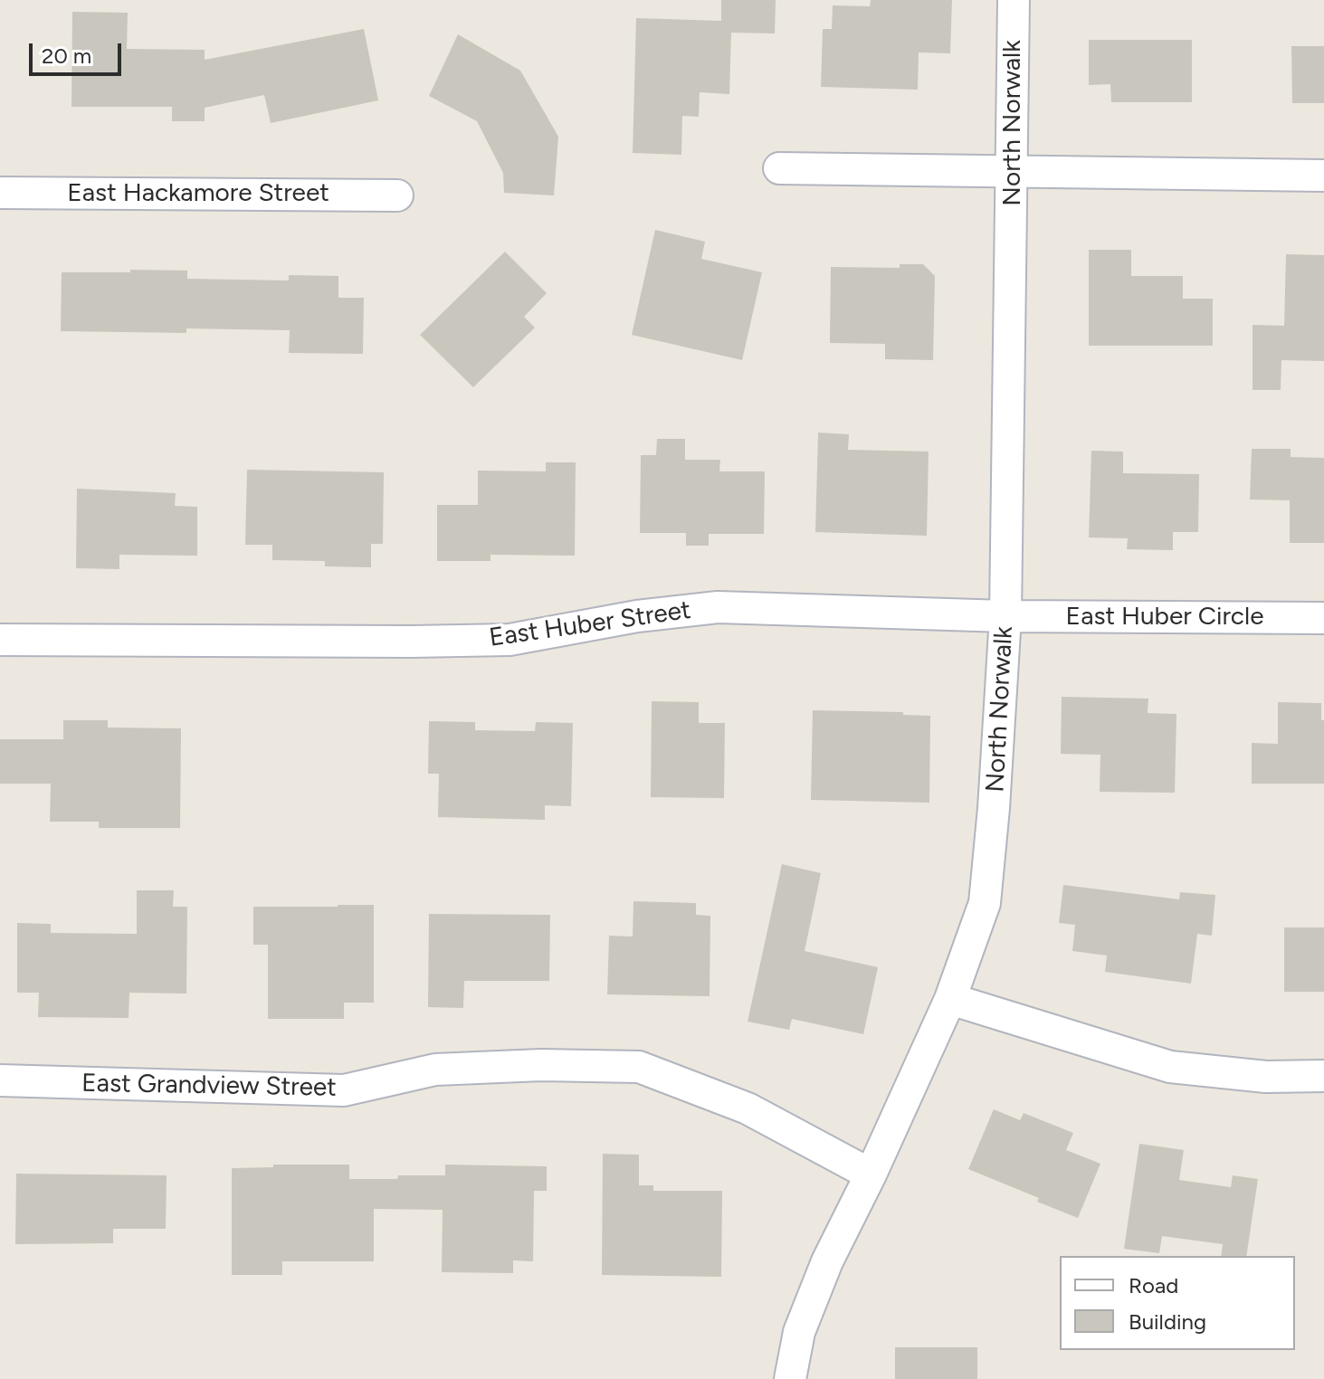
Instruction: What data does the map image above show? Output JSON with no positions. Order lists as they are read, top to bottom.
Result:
{
  "streets": {
    "street": [
      "North Norwalk",
      "East Hackamore Street",
      "East Huber Circle",
      "East Huber Street",
      "East Grandview Street"
    ]
  },
  "crossings": [
    ["North Norwalk", "East Huber Circle"],
    ["North Norwalk", "East Huber Street"],
    ["North Norwalk", "East Grandview Street"],
    ["East Huber Circle", "East Huber Street"]
  ],
  "legend": ["Road", "Building"],
  "scale_bar": "20 m"
}
